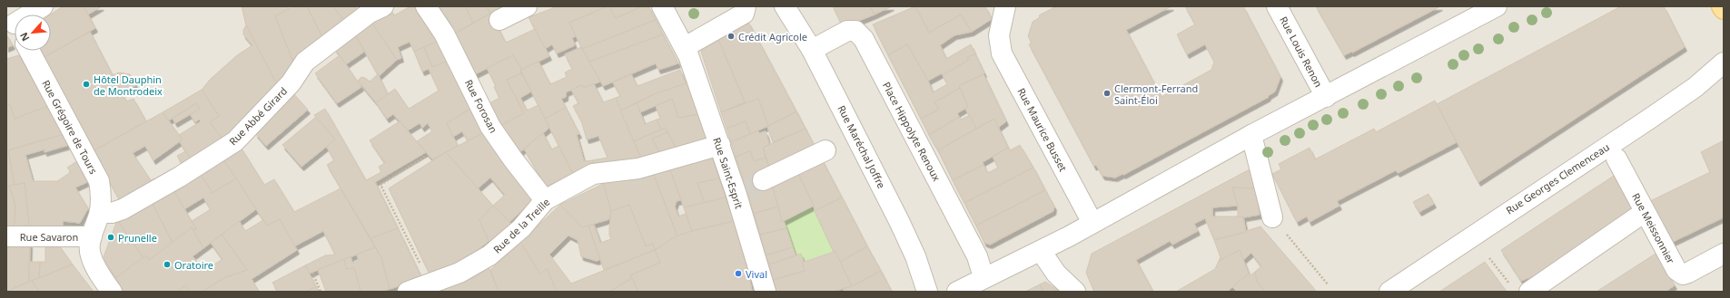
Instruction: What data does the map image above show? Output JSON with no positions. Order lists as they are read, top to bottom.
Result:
{
  "streets": {
    "street": [
      "Rue Louis Renon",
      "Rue Forosan",
      "Rue Abbé Girard",
      "Rue Grégoire de Tours",
      "Rue Maurice Busset",
      "Place Hippolyte Renoux",
      "Rue Maréchal Joffre",
      "Rue Saint-Esprit",
      "Rue Georges Clemenceau",
      "Rue de la Treille",
      "Rue Meissonnier",
      "Rue Savaron"
    ]
  },
  "crossings": [
    ["Rue Forosan", "Rue de la Treille"],
    ["Rue Abbé Girard", "Rue Grégoire de Tours"],
    ["Rue Grégoire de Tours", "Rue Savaron"],
    ["Place Hippolyte Renoux", "Rue Maréchal Joffre"],
    ["Rue Saint-Esprit", "Rue de la Treille"]
  ],
  "places": [
    "Crédit Agricole",
    "Hôtel Dauphin de Montrodeix",
    "Clermont-Ferrand Saint-Éloi",
    "Prunelle",
    "Oratoire",
    "Vival"
  ],
  "north": "bottom left"
}
